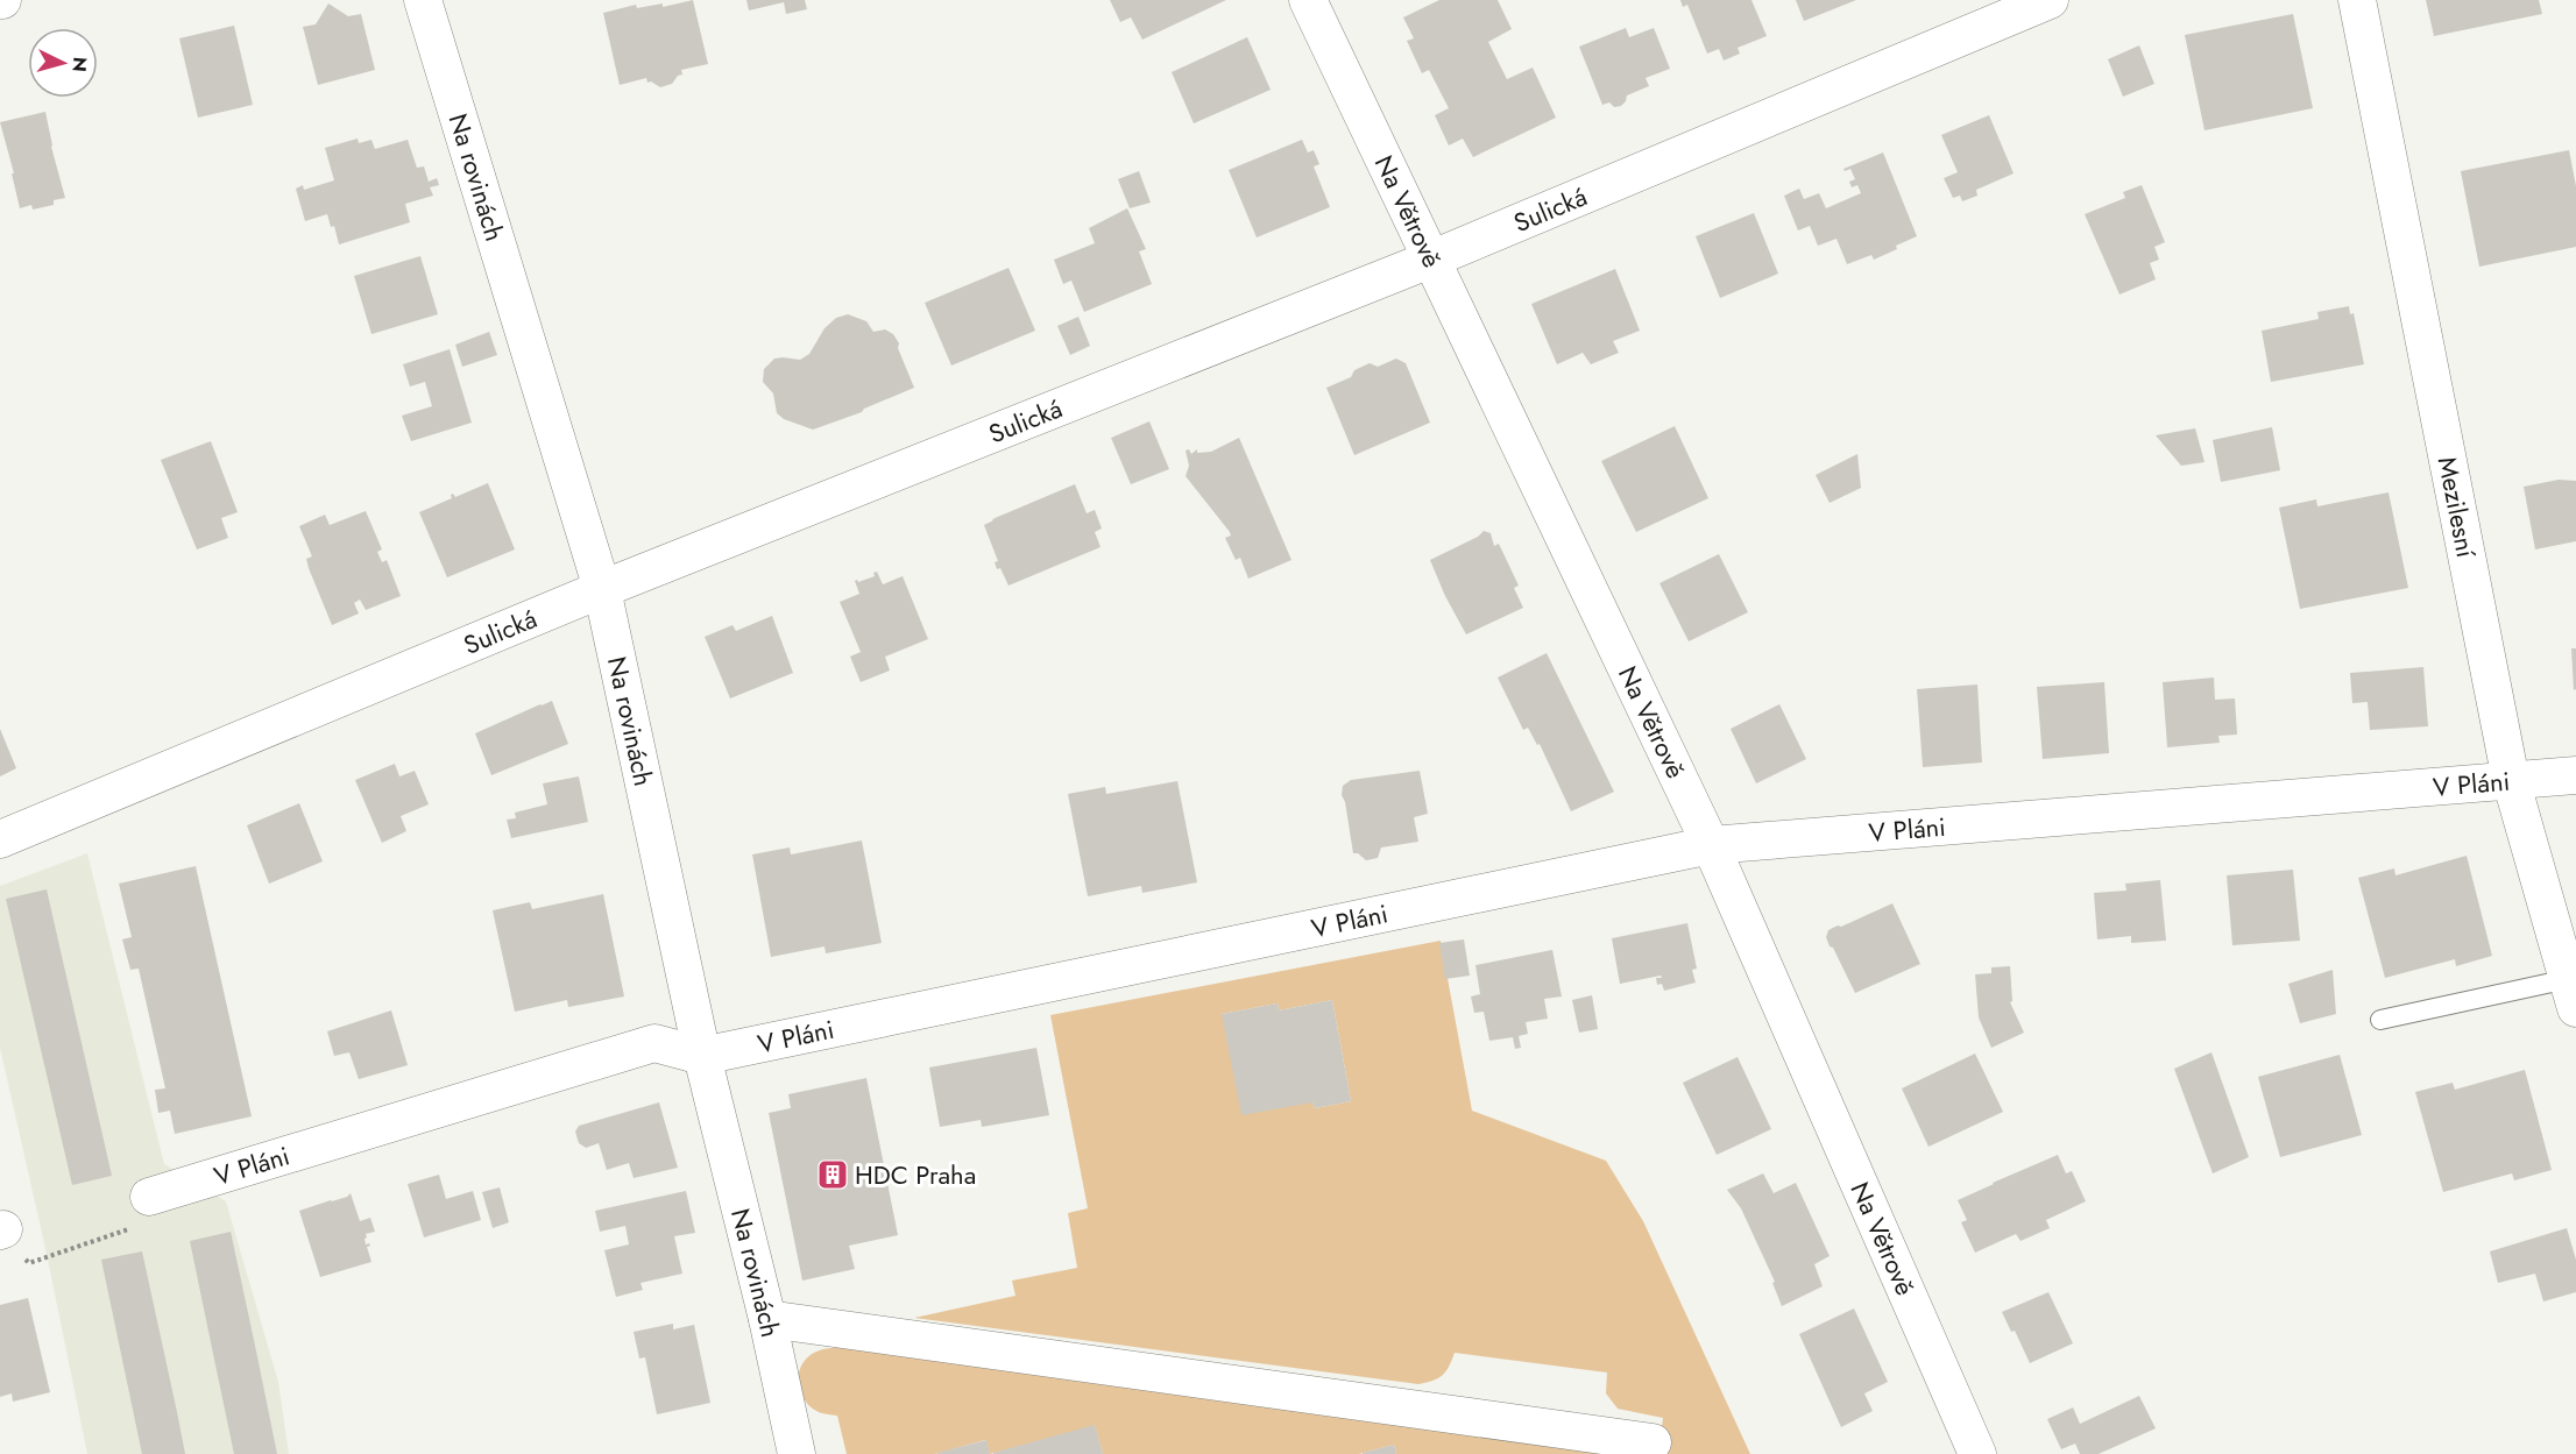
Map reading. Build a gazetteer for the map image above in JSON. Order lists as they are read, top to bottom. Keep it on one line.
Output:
{"streets":{"street":["Na rovinách","Sulická","Na Větrově","Mezilesní","V Pláni"]},"crossings":[["Na rovinách","Sulická"],["Na rovinách","V Pláni"],["Sulická","Na Větrově"],["Na Větrově","V Pláni"],["Mezilesní","V Pláni"]],"places":{"building":["HDC Praha"]},"north":"right"}
